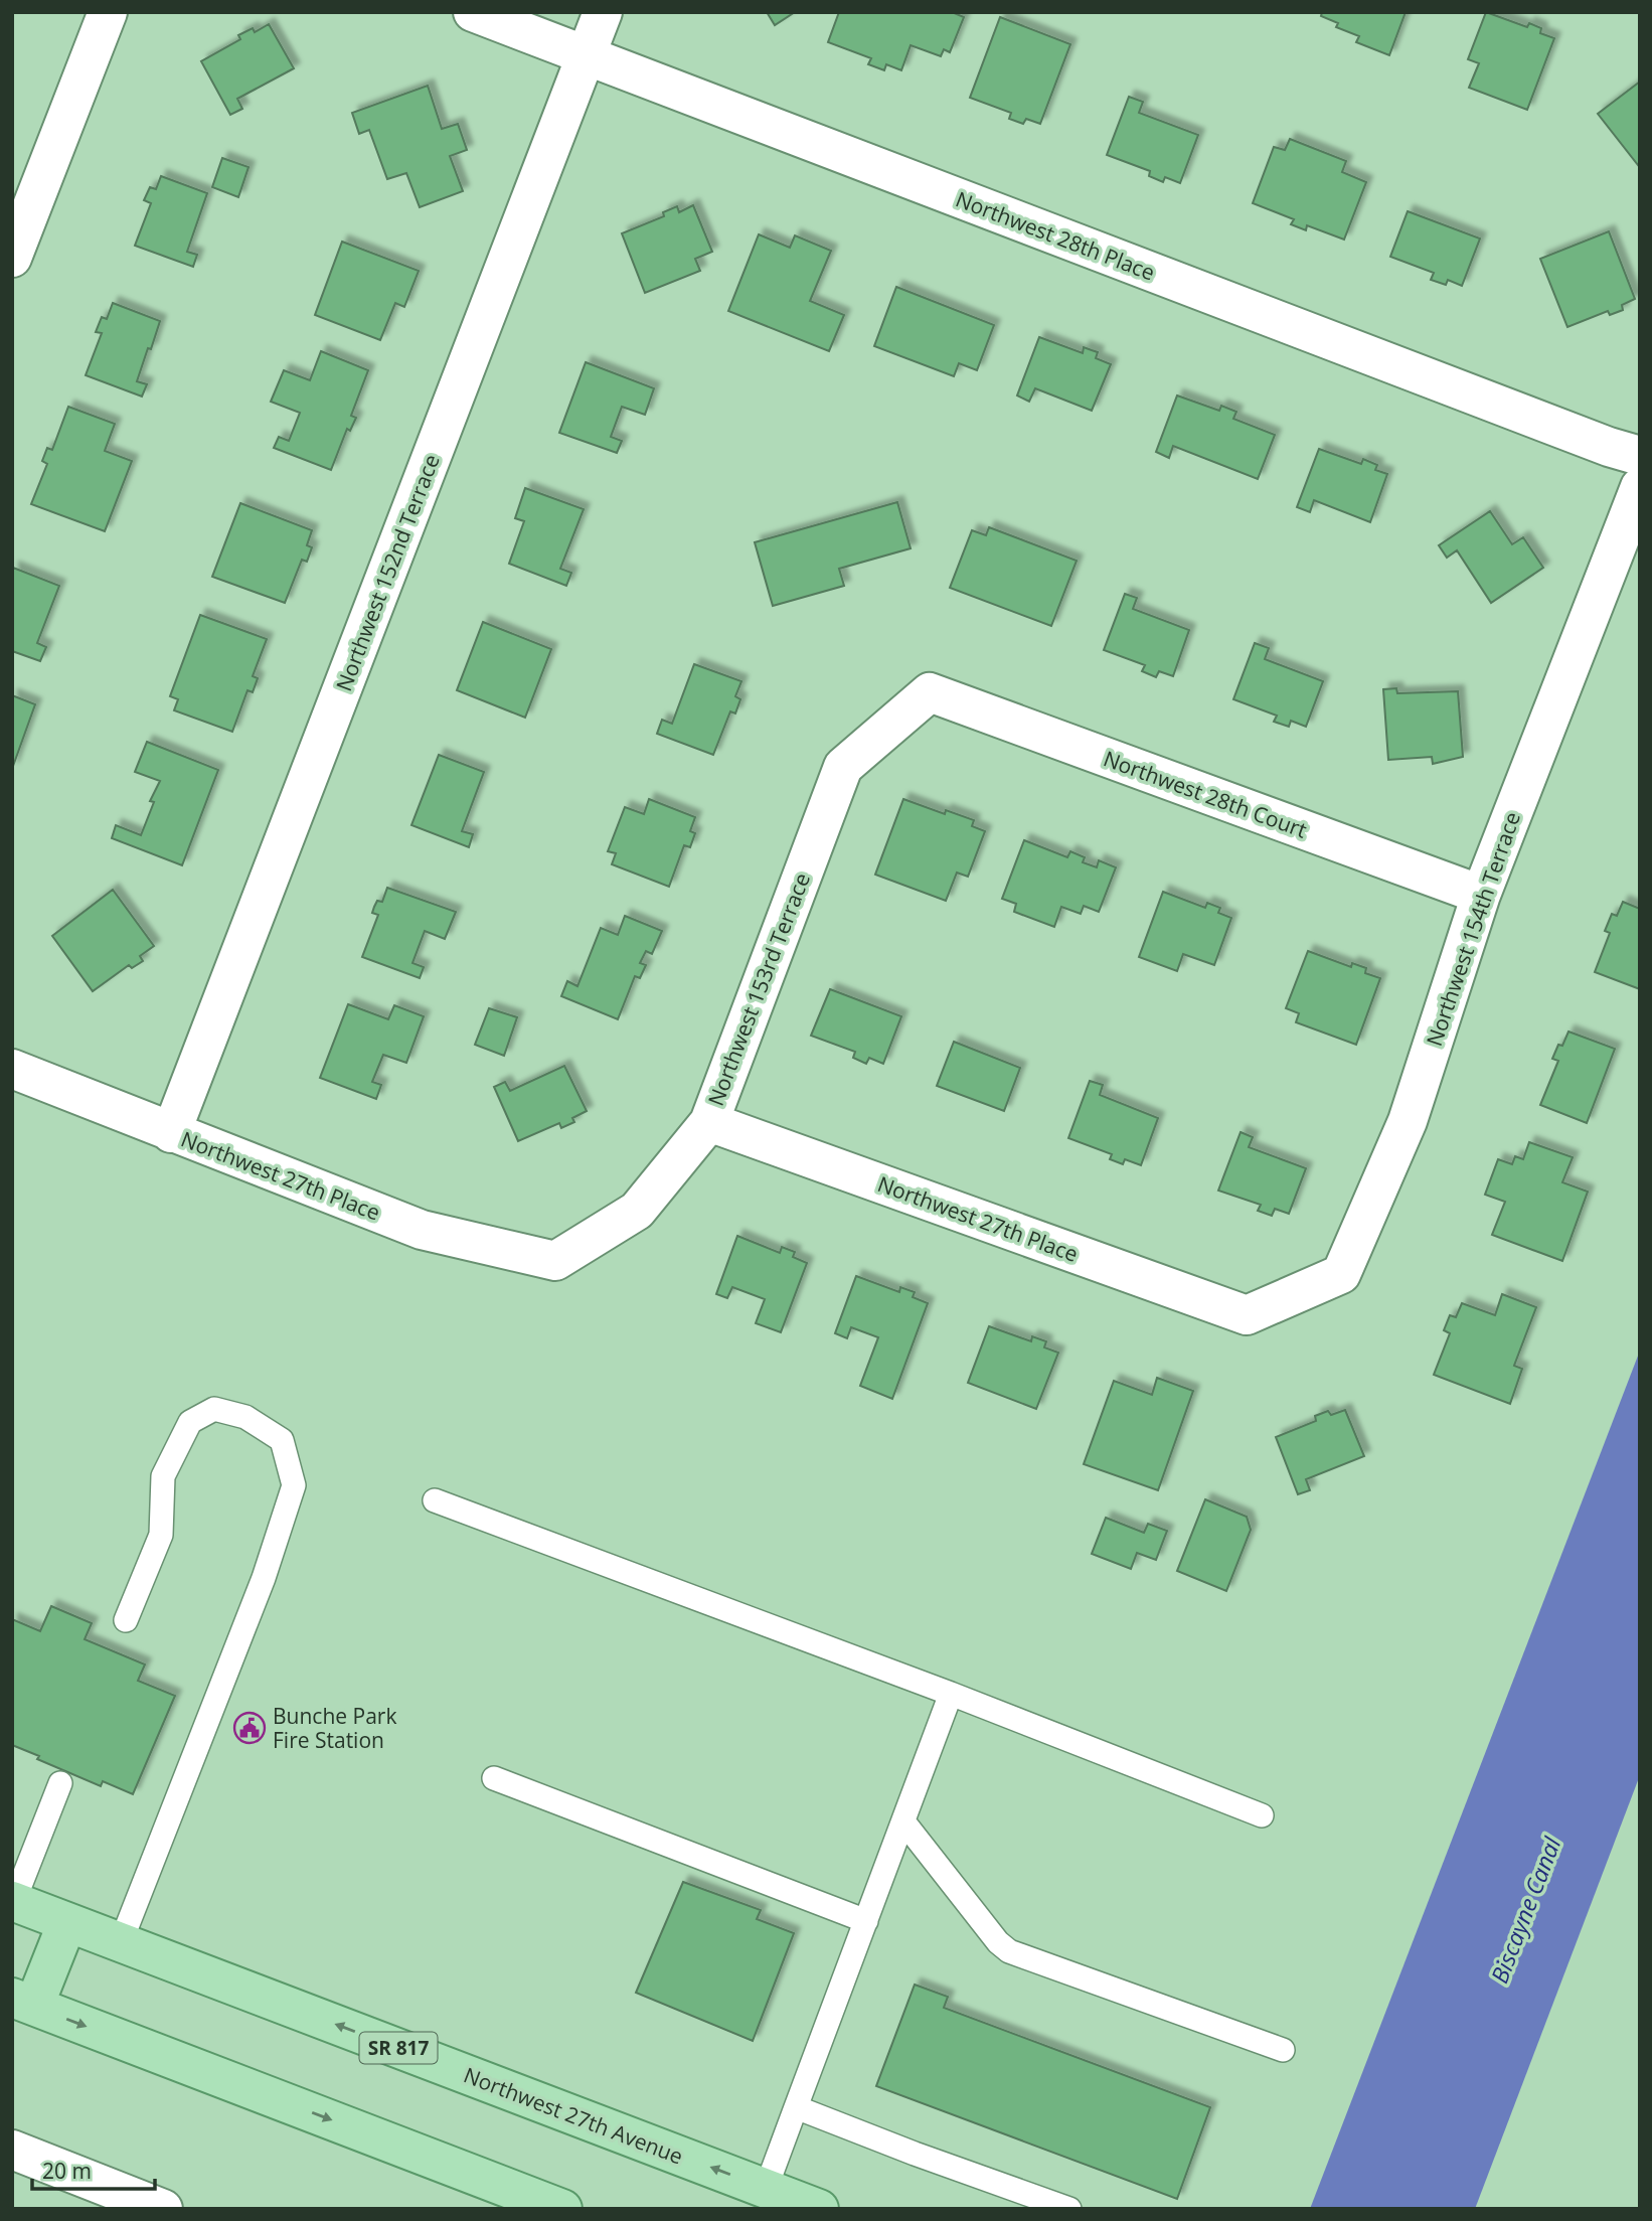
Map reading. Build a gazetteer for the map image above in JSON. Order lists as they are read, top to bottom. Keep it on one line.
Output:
{"streets":{"main road":["SR 817","Northwest 27th Avenue"],"street":["Northwest 28th Place","Northwest 152nd Terrace","Northwest 28th Court","Northwest 154th Terrace","Northwest 153rd Terrace","Northwest 27th Place"]},"crossings":[["Northwest 28th Place","Northwest 152nd Terrace"],["Northwest 152nd Terrace","Northwest 27th Place"],["Northwest 28th Court","Northwest 154th Terrace"],["Northwest 28th Court","Northwest 153rd Terrace"],["Northwest 154th Terrace","Northwest 27th Place"],["Northwest 153rd Terrace","Northwest 27th Place"]],"water":["Biscayne Canal"],"places":{"public building":["Bunche Park Fire Station"]},"scale_bar":"20 m"}
